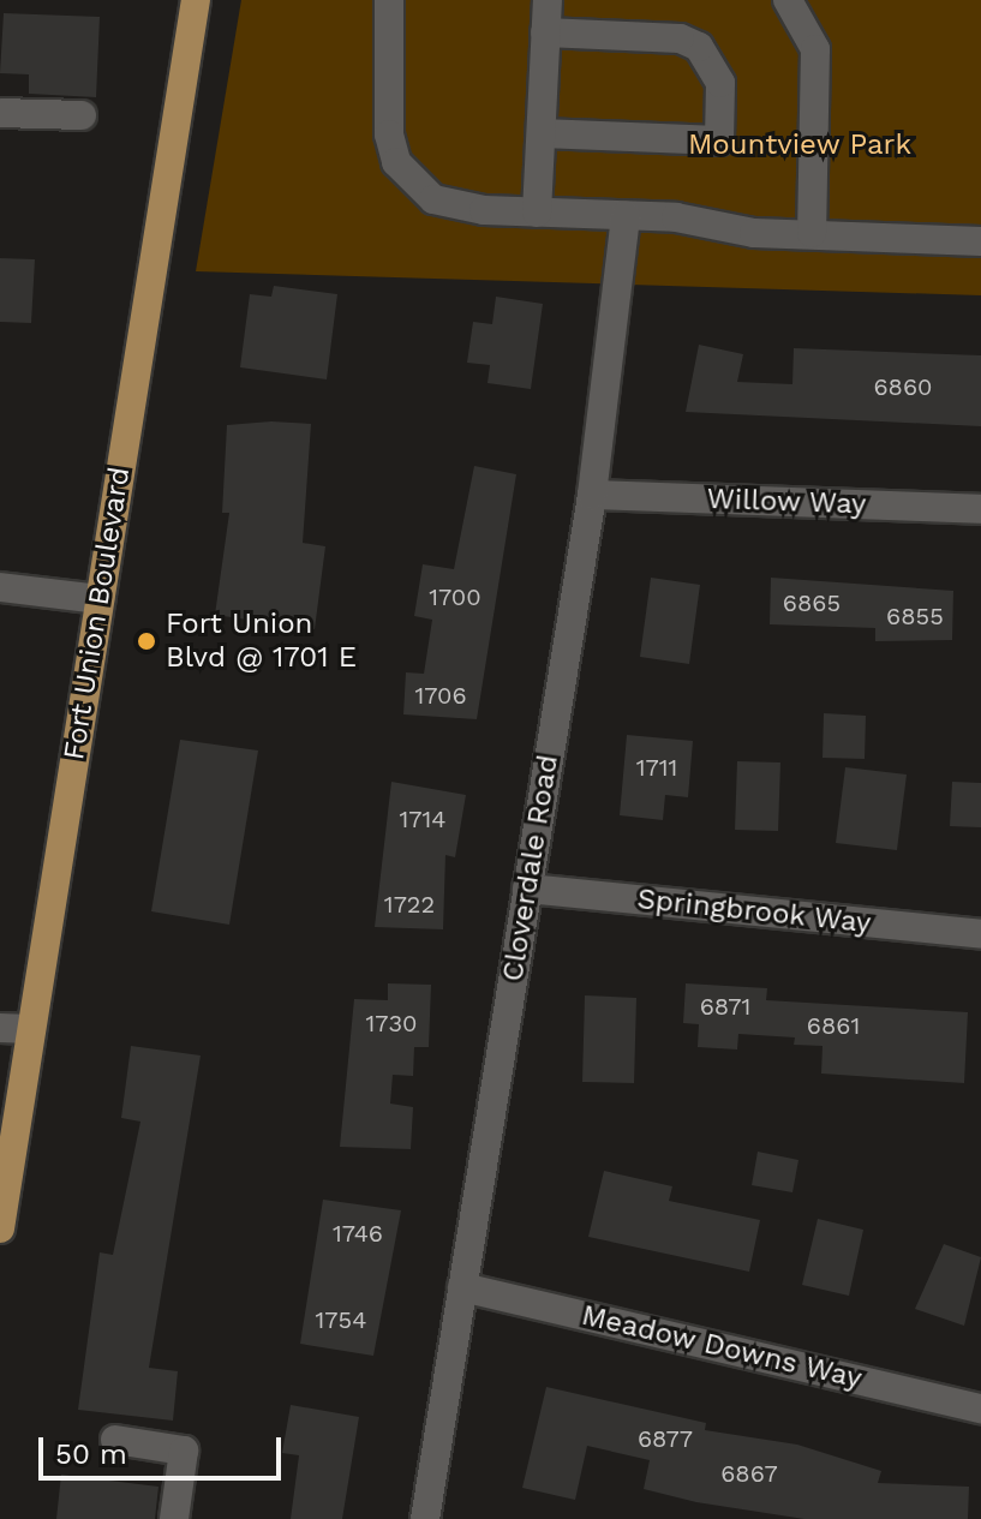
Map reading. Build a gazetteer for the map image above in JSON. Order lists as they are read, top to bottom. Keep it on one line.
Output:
{"streets":{"main road":["Fort Union Boulevard"],"street":["Willow Way","Cloverdale Road","Springbrook Way","Meadow Downs Way"]},"crossings":[["Willow Way","Cloverdale Road"],["Cloverdale Road","Springbrook Way"],["Cloverdale Road","Meadow Downs Way"]],"parks":["Mountview Park"],"places":["Fort Union Blvd @ 1701 E"],"house_numbers":["6860","1700","6865","6855","1706","1711","1714","1722","6871","1730","6861","1746","1754","6877","6867"],"scale_bar":"50 m"}
